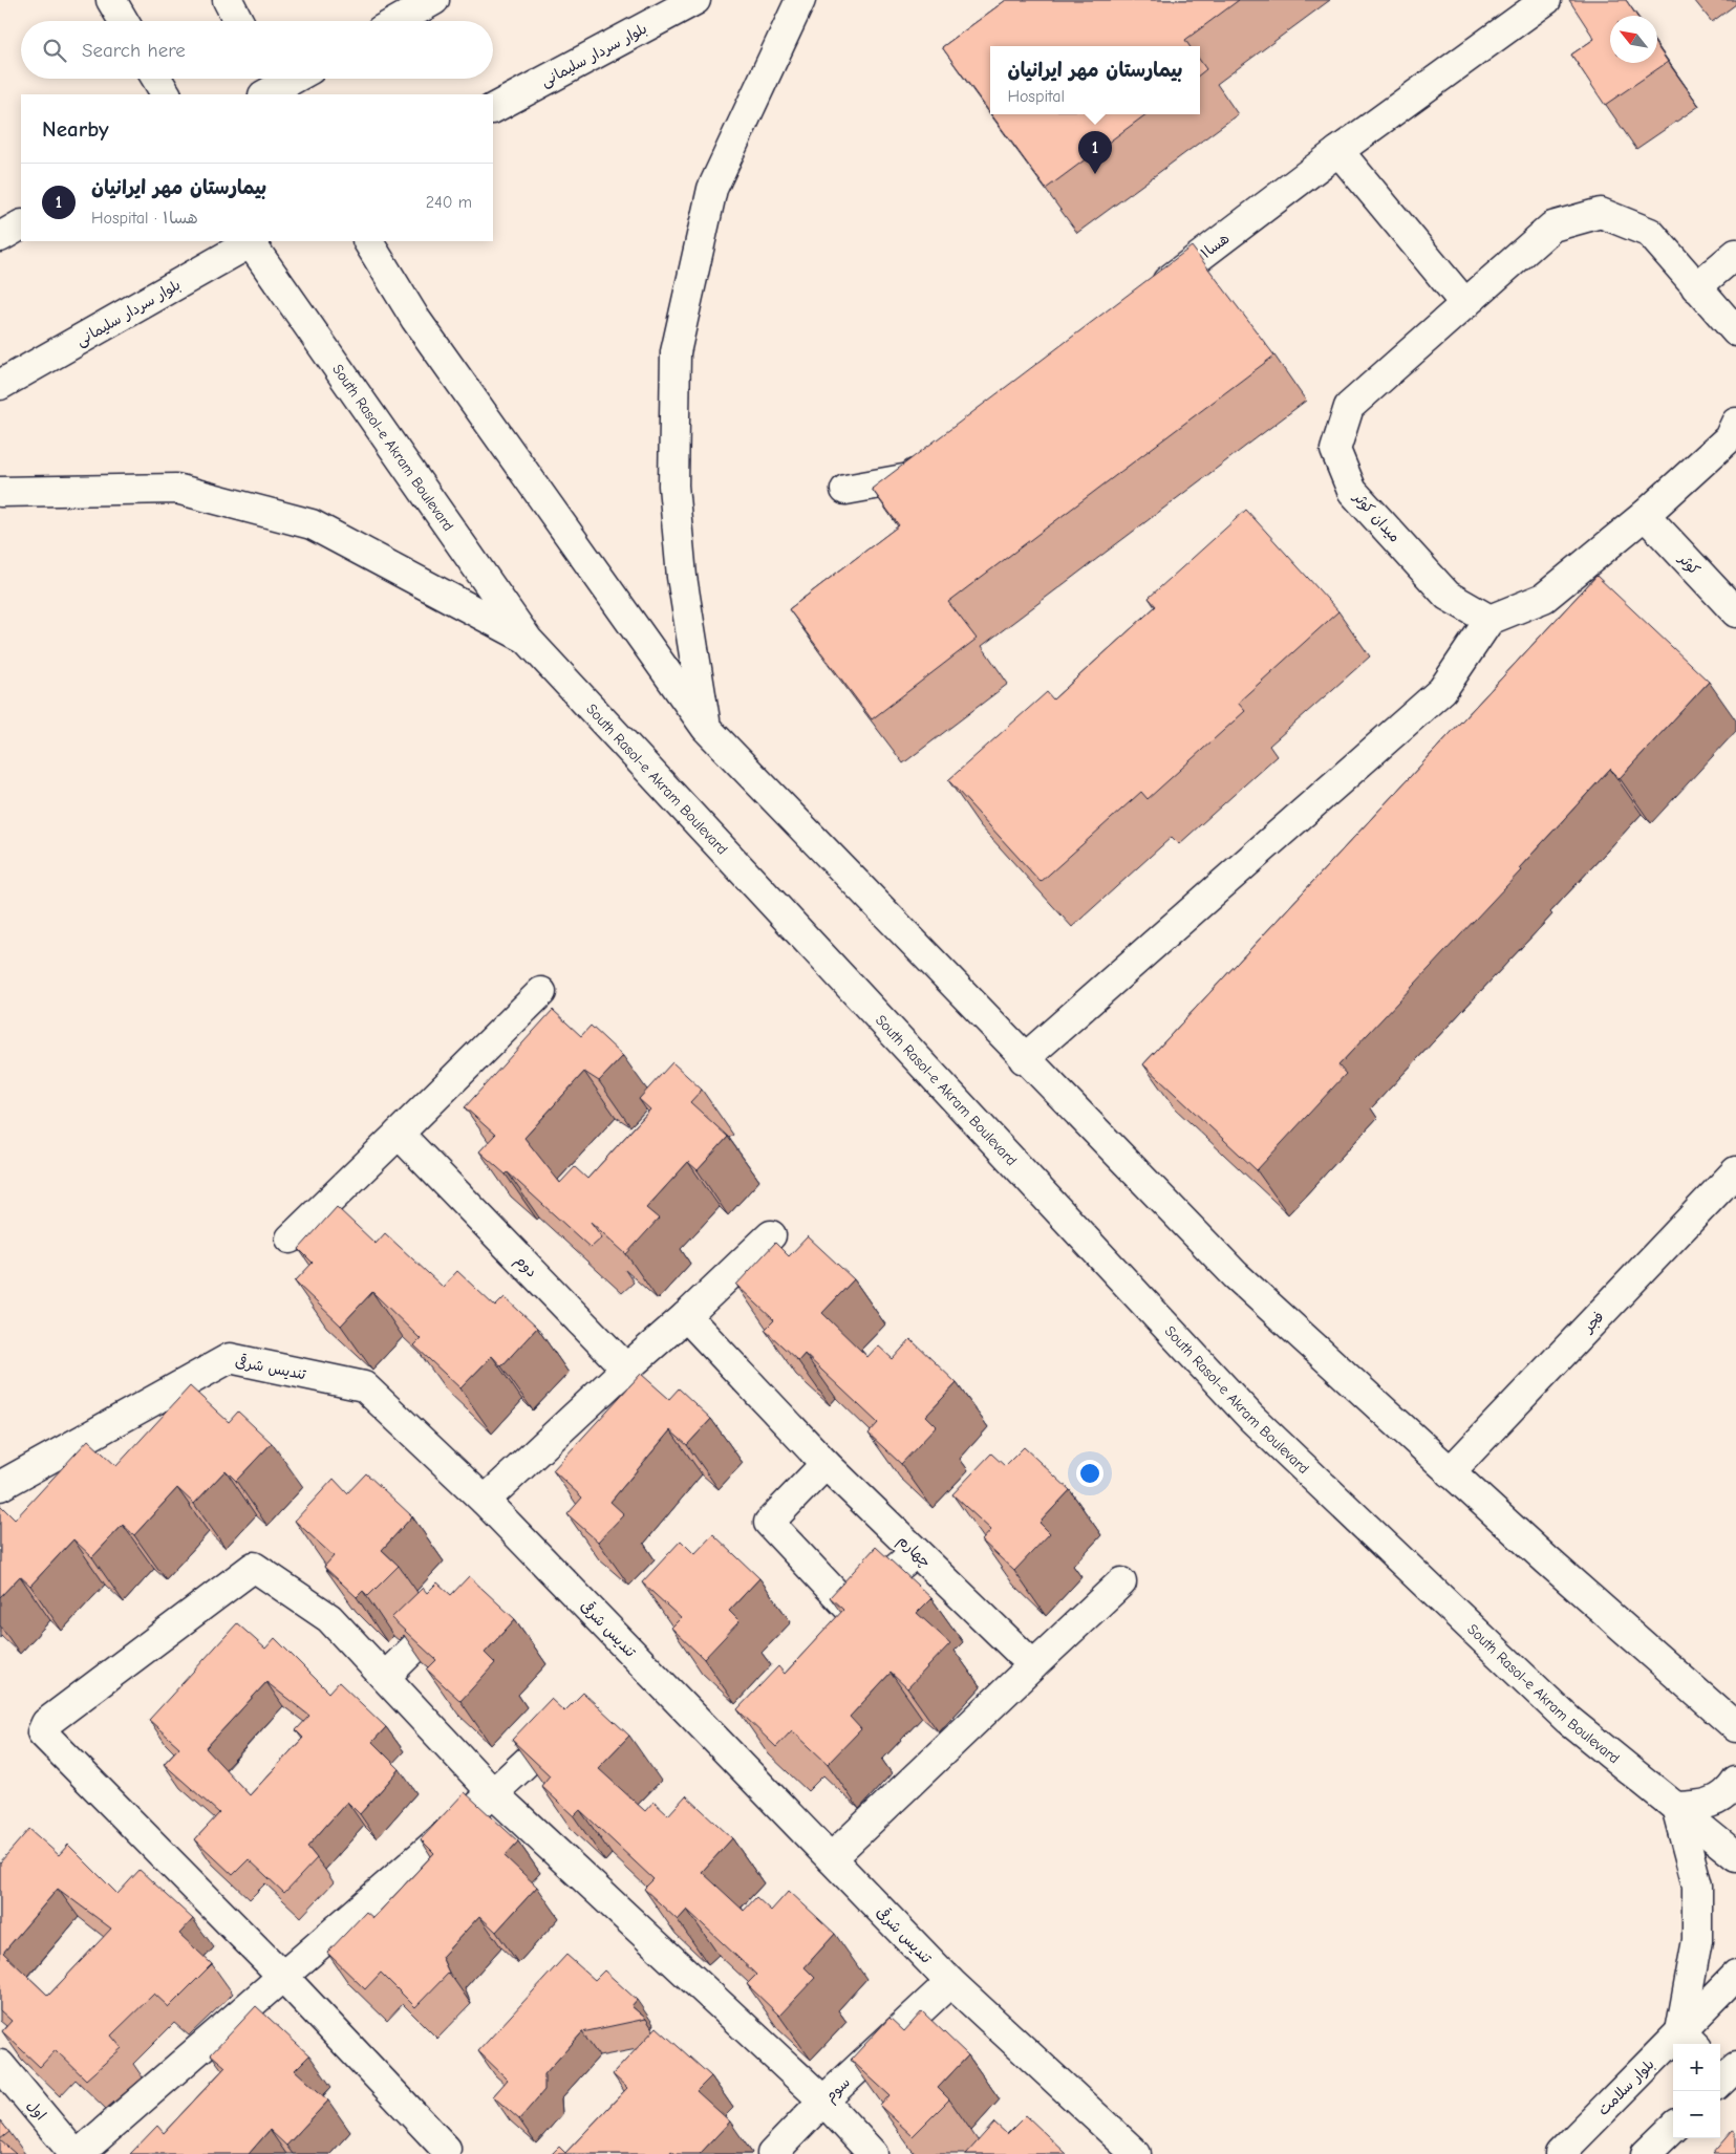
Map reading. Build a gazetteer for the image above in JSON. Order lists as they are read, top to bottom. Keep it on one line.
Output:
{"streets":{"street":["بلوار سردار سلیمانی","هسا۱","South Rasol-e Akram Boulevard","میدان کوثر","کوثر","دوم","فجر","تندیس شرقی","چهارم","بلوار سلامت","سوم","اول"]},"crossings":[["بلوار سردار سلیمانی","South Rasol-e Akram Boulevard"],["تندیس شرقی","سوم"]],"north":"top left","page":{"search":"Search here","popup":["بیمارستان مهر ایرانیان","Hospital"],"heading":"Nearby","pins":"1","list":[{"mark":"1","name":"بیمارستان مهر ایرانیان","note":"Hospital · هسا۱","value":"240 m"}],"map_buttons":["+","−"]}}
